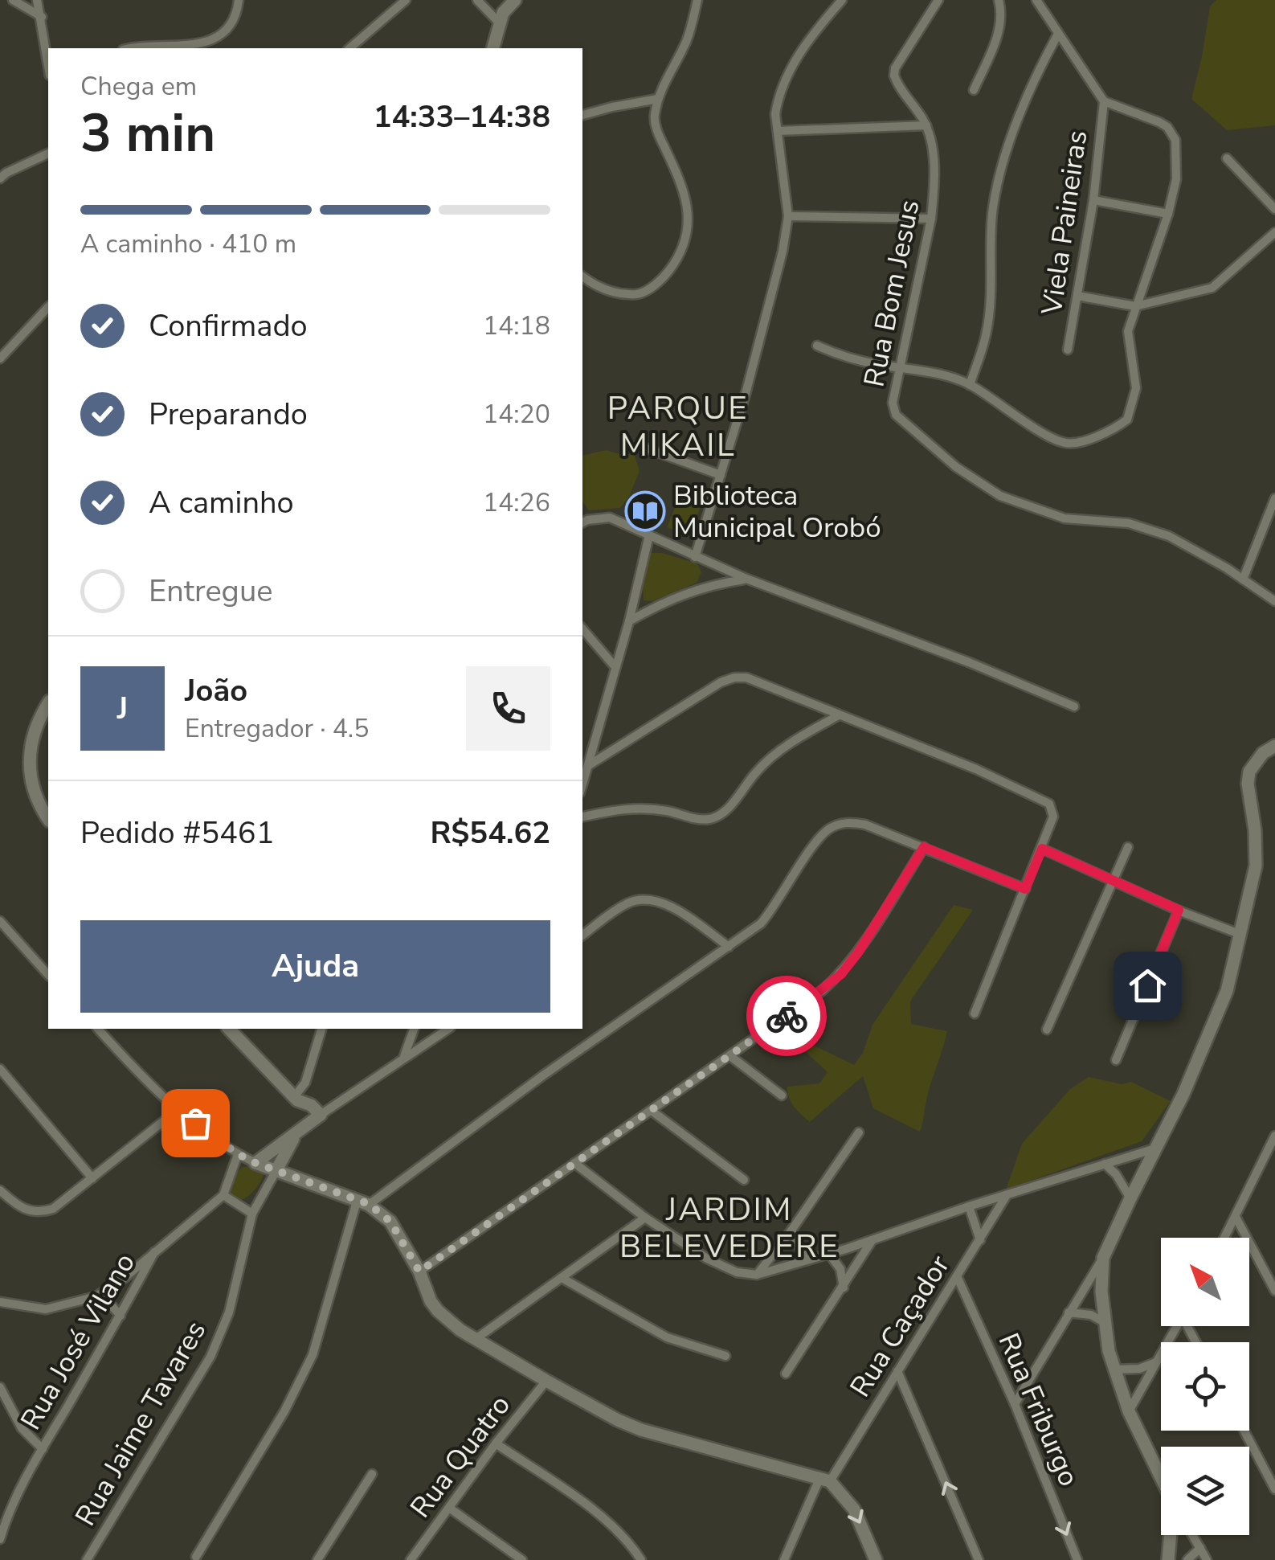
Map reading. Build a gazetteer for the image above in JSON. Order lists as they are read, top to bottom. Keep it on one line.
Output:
{"streets":{"street":["Viela Paineiras","Rua Bom Jesus","Rua Caçador","Rua José Vilano","Rua Friburgo","Rua Jaime Tavares","Rua Quatro"]},"crossings":[["Rua Caçador","Rua Friburgo"]],"one_way":["Rua Friburgo"],"districts":["PARQUE MIKAIL","JARDIM BELEVEDERE"],"places":{"library":["Biblioteca Municipal Orobó"]},"north":"top left","page":{"heading":["3 min","Chega em","14:33–14:38"],"panel":["João","Entregador · 4.5","Pedido #5461","R$54.62"],"bar":"A caminho · 410 m","list":[["Confirmado","14:18"],["Preparando","14:20"],["A caminho","14:26"],"Entregue"],"round":"J","buttons":"Ajuda"}}
